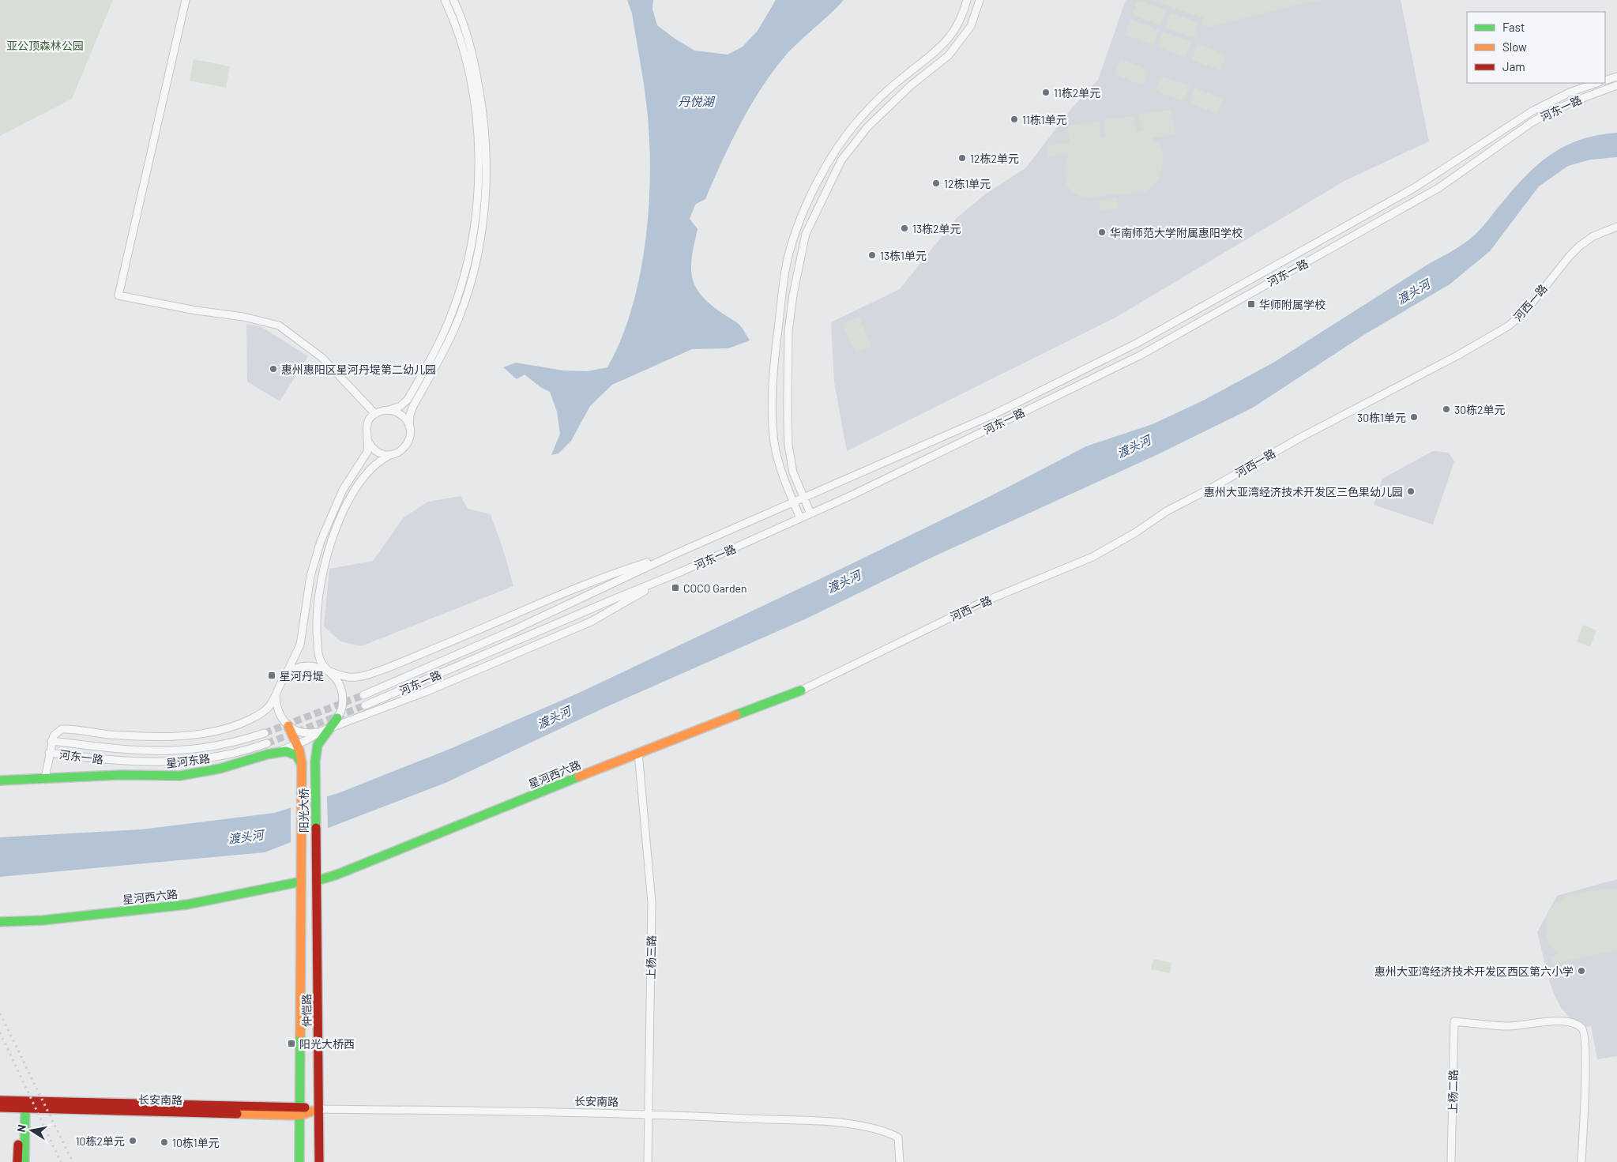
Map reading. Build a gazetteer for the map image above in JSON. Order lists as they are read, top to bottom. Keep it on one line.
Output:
{"streets":{"street":["河东一路","河西一路","星河东路","星河西六路","阳光大桥","上杨三路","仲恺路","上杨二路","长安南路"]},"crossings":[["河西一路","星河西六路"],["星河东路","阳光大桥"],["星河西六路","上杨三路"],["星河西六路","仲恺路"],["阳光大桥","仲恺路"],["上杨三路","长安南路"],["仲恺路","长安南路"]],"water":["丹悦湖","渡头河"],"parks":["亚公顶森林公园"],"places":{"other":["11栋2单元","11栋1单元","12栋2单元","12栋1单元","13栋2单元","华南师范大学附属惠阳学校","13栋1单元","惠州惠阳区星河丹堤第二幼儿园","30栋2单元","30栋1单元","惠州大亚湾经济技术开发区三色果幼儿园","惠州大亚湾经济技术开发区西区第六小学","10栋2单元","10栋1单元"],"transit":["华师附属学校","COCO Garden","星河丹堤","阳光大桥西"]},"legend":["Fast","Slow","Jam"],"north":"left"}
